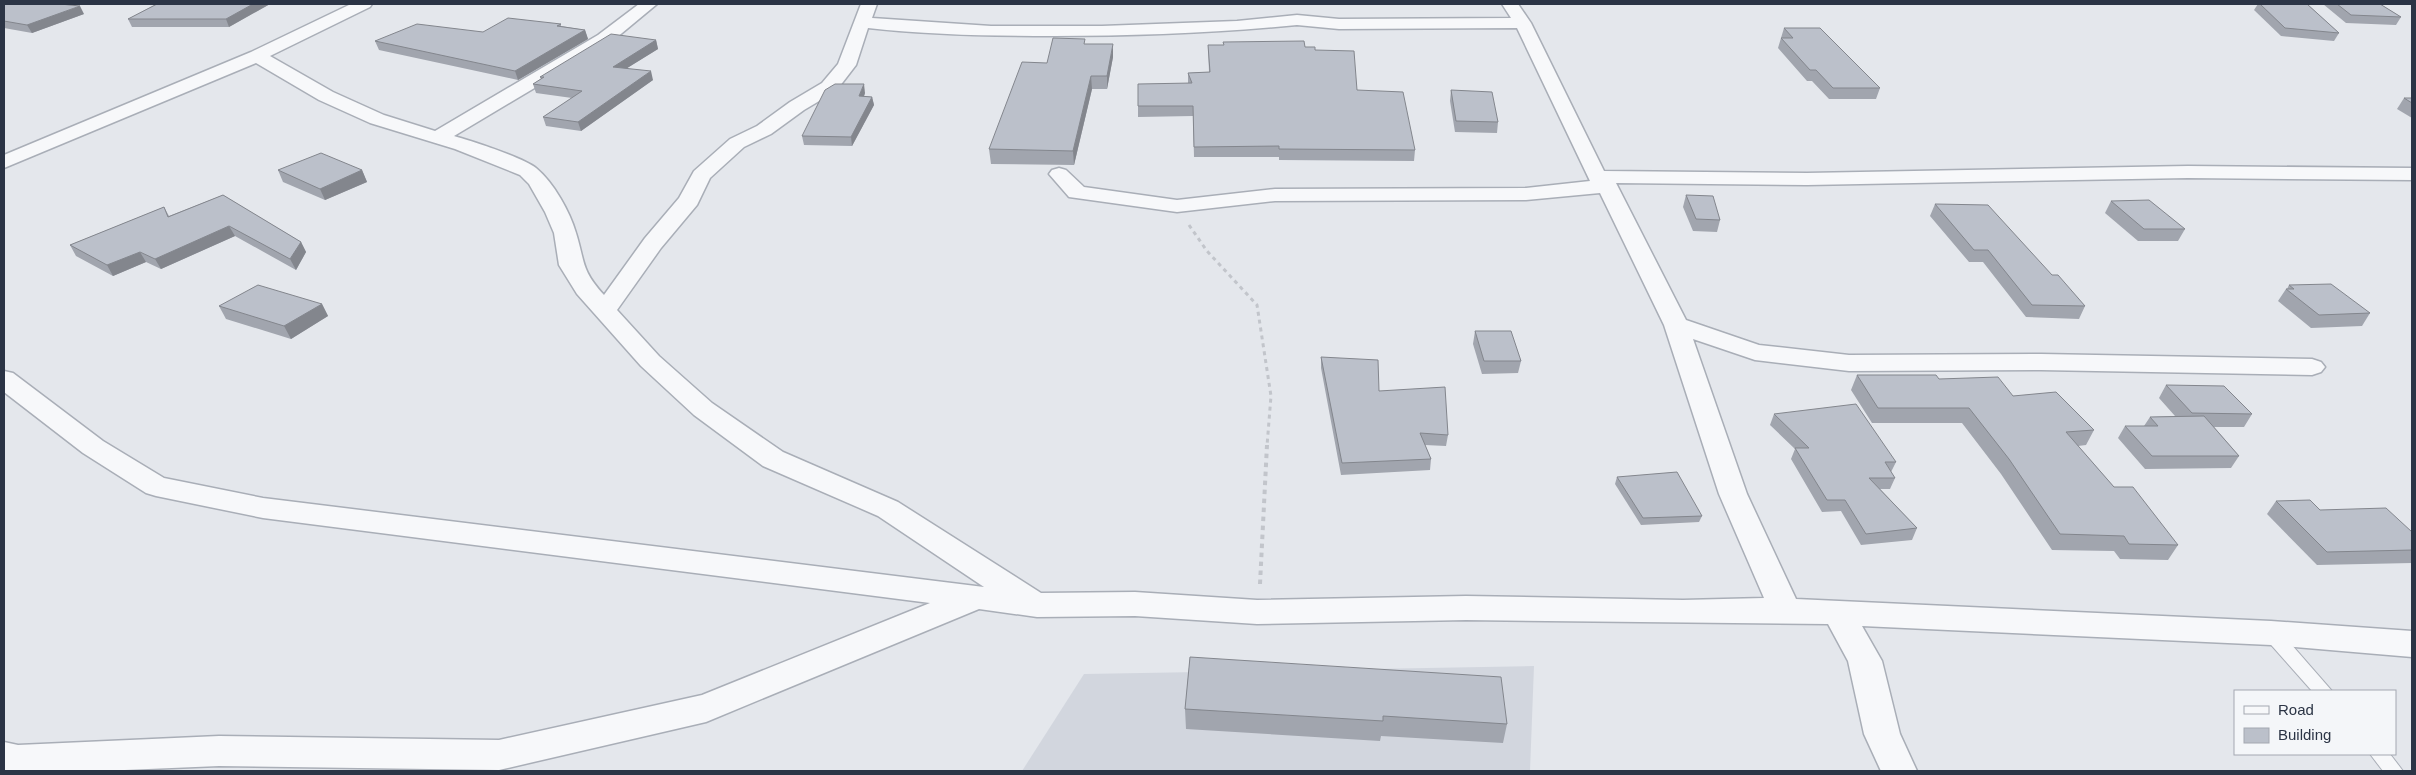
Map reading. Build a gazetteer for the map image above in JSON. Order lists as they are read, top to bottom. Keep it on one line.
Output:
{"legend":["Road","Building"]}
